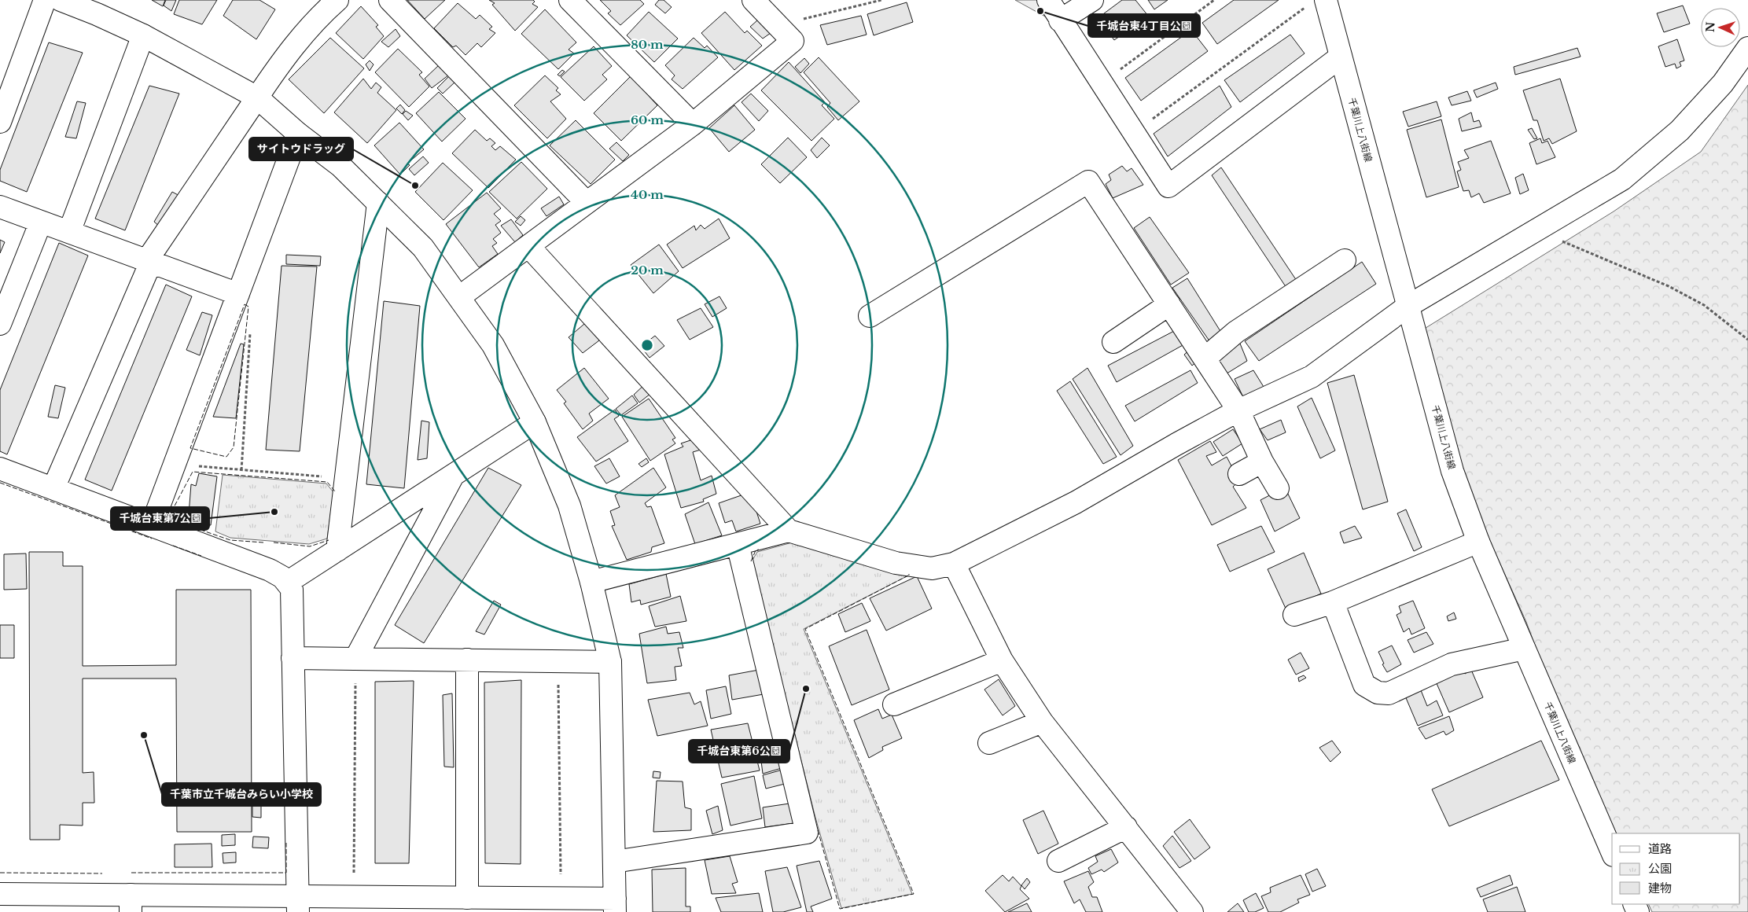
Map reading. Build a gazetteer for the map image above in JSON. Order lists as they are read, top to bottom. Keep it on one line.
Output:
{"streets":{"street":["千葉川上八街線"]},"places":["千城台東4丁目公園","サイトウドラッグ","千城台東第7公園","千城台東第6公園","千葉市立千城台みらい小学校"],"legend":["道路","公園","建物"],"north":"left","rings":["80 m","60 m","40 m","20 m"]}
